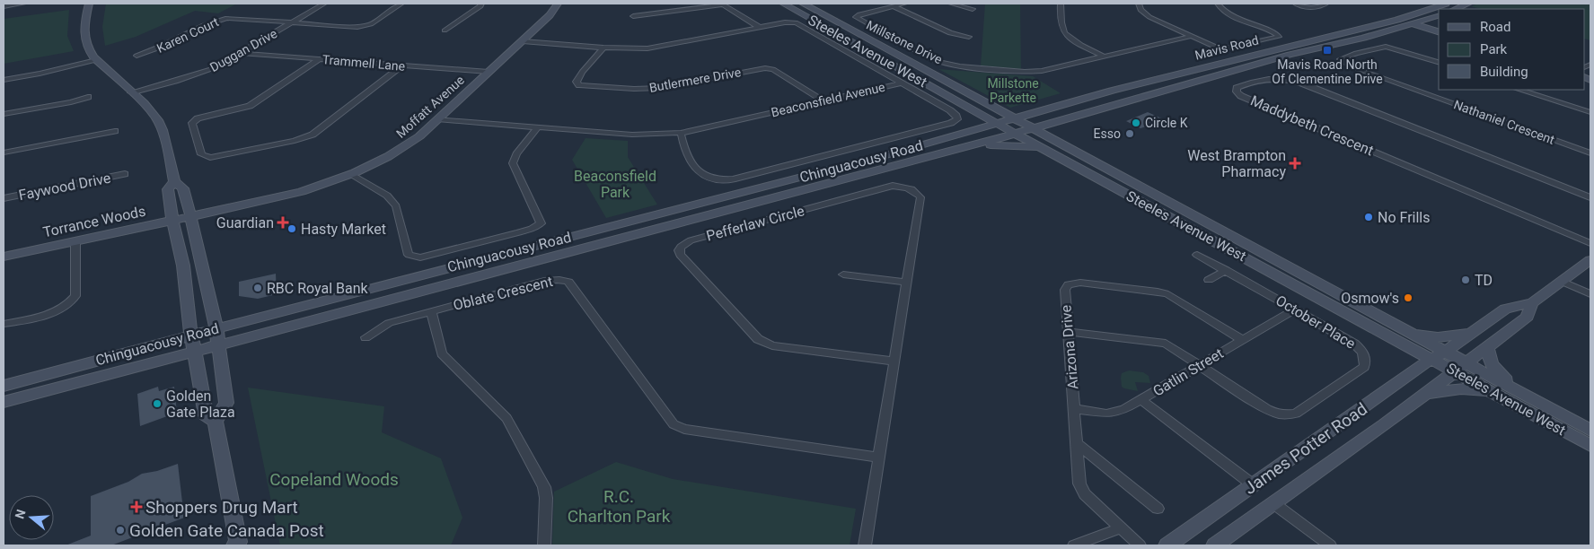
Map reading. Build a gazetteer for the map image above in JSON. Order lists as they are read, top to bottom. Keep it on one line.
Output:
{"streets":{"main road":["Mavis Road","Steeles Avenue West","Moffatt Avenue","Chinguacousy Road","Torrance Woods","James Potter Road"],"street":["Karen Court","Millstone Drive","Duggan Drive","Trammell Lane","Butlermere Drive","Beaconsfield Avenue","Nathaniel Crescent","Maddybeth Crescent","Faywood Drive","Pefferlaw Circle","Oblate Crescent","October Place","Arizona Drive","Gatlin Street"]},"crossings":[["Karen Court","Duggan Drive"],["Mavis Road","Steeles Avenue West"],["Mavis Road","Chinguacousy Road"],["Duggan Drive","Trammell Lane"],["Steeles Avenue West","Chinguacousy Road"],["Steeles Avenue West","James Potter Road"],["Trammell Lane","Moffatt Avenue"],["Butlermere Drive","Beaconsfield Avenue"],["Beaconsfield Avenue","Moffatt Avenue"],["Moffatt Avenue","Torrance Woods"],["Pefferlaw Circle","Oblate Crescent"],["October Place","Gatlin Street"],["Arizona Drive","Gatlin Street"]],"parks":["Millstone Parkette","Beaconsfield Park","Copeland Woods","R.C. Charlton Park"],"places":{"transit":["Mavis Road North Of Clementine Drive"],"other":["Circle K","Esso","No Frills","Hasty Market","TD","RBC Royal Bank","Osmow's","Golden Gate Plaza","Golden Gate Canada Post"],"health":["West Brampton Pharmacy","Guardian","Shoppers Drug Mart"]},"legend":["Road","Park","Building"],"north":"left"}
